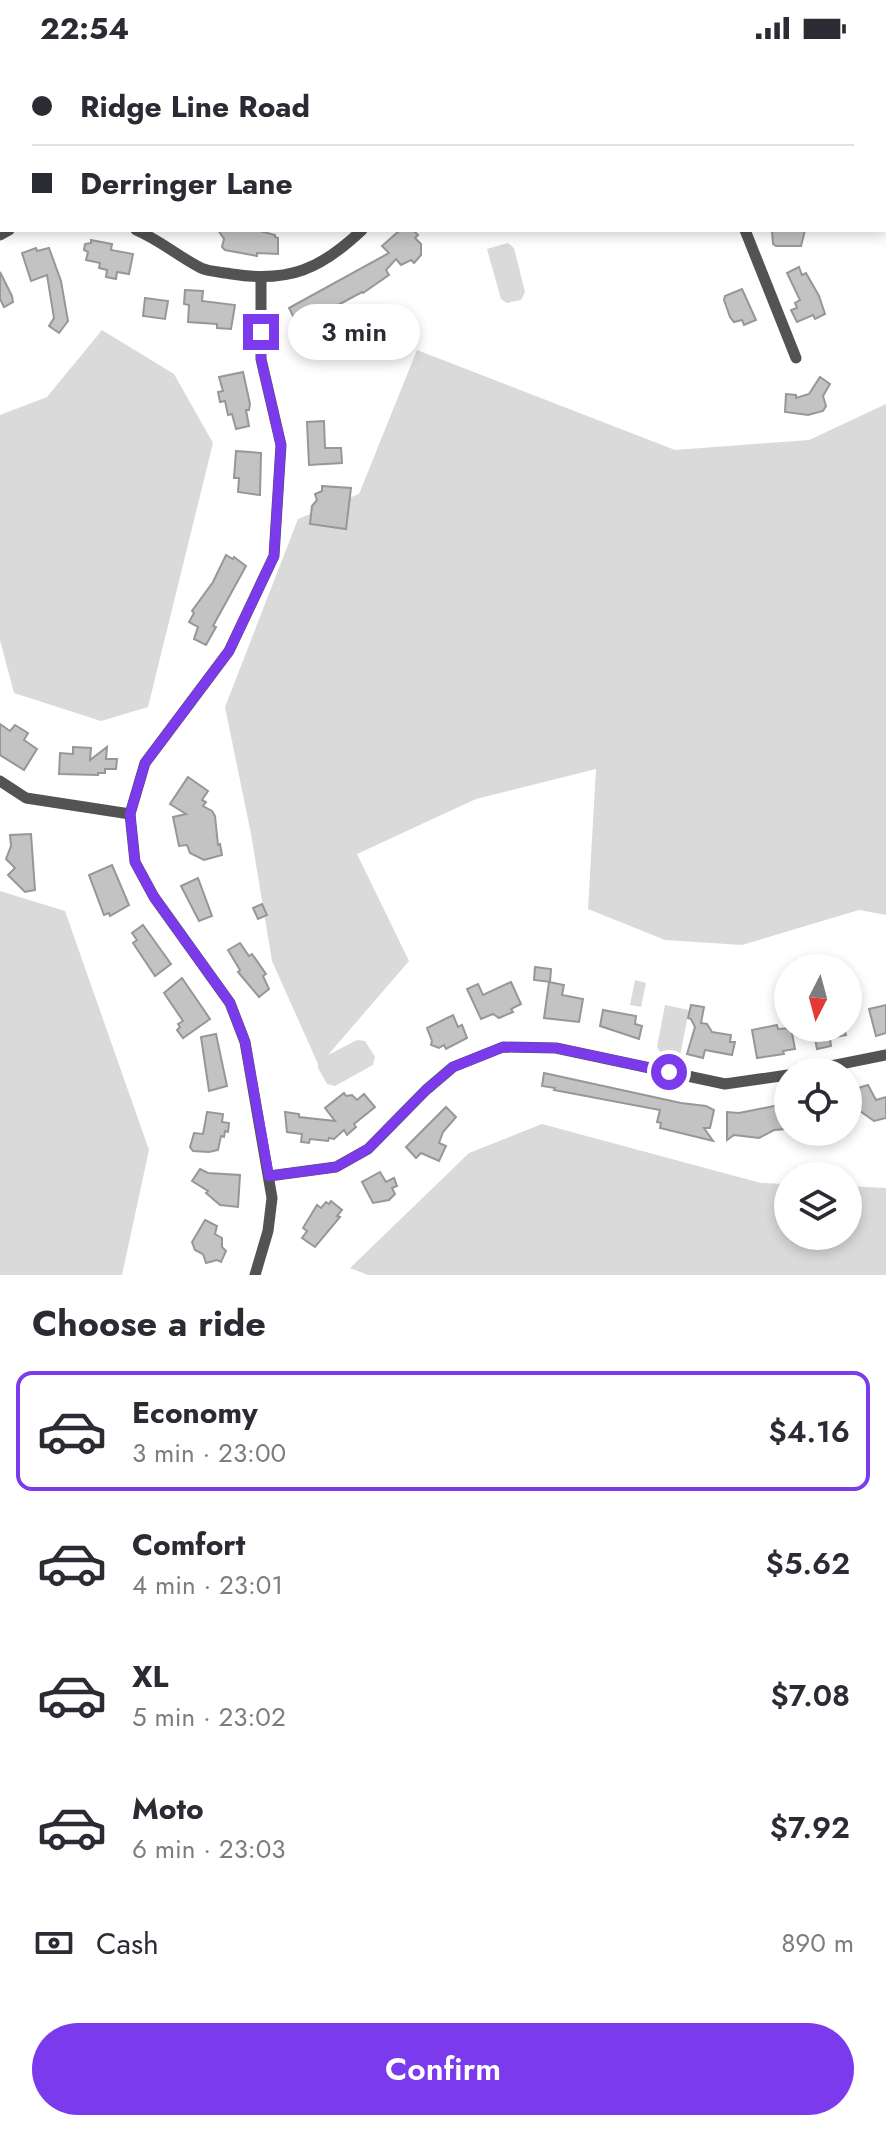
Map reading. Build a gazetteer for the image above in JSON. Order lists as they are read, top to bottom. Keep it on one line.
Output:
{"north":"bottom","page":{"status":"22:54","banner":["Ridge Line Road","Derringer Lane"],"bubble":"3 min","heading":"Choose a ride","list":[{"name":"Economy","note":"3 min · 23:00","value":"$4.16"},{"name":"Comfort","note":"4 min · 23:01","value":"$5.62"},{"name":"XL","note":"5 min · 23:02","value":"$7.08"},{"name":"Moto","note":"6 min · 23:03","value":"$7.92"}],"pay":["Cash","890 m"],"buttons":"Confirm"}}
